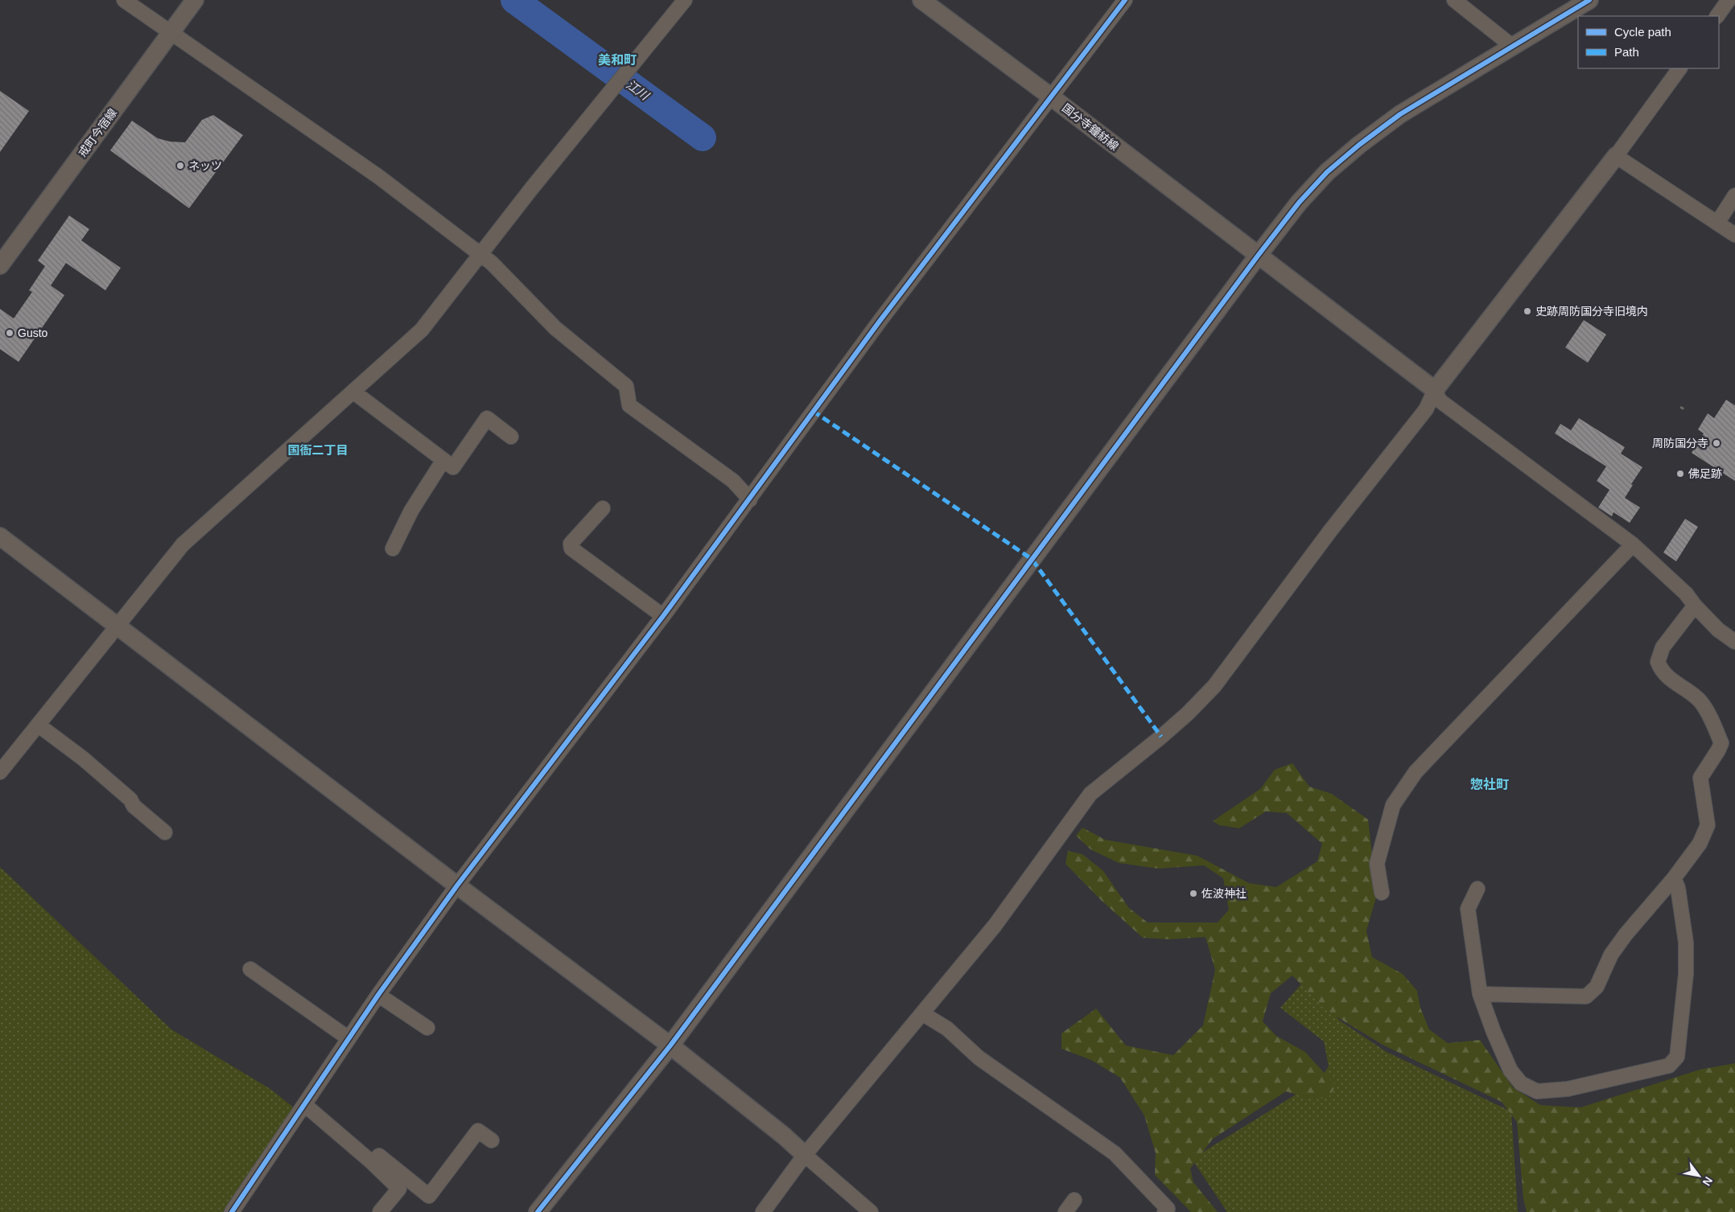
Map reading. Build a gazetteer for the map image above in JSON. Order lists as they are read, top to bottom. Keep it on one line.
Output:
{"streets":{"street":["国分寺鐘紡線","戒町今宿線"]},"districts":["美和町","国衙二丁目","惣社町"],"water":["江川"],"places":["ネッツ","史跡周防国分寺旧境内","Gusto","周防国分寺","佛足跡","佐波神社"],"legend":["Cycle path","Path"],"north":"bottom right"}
